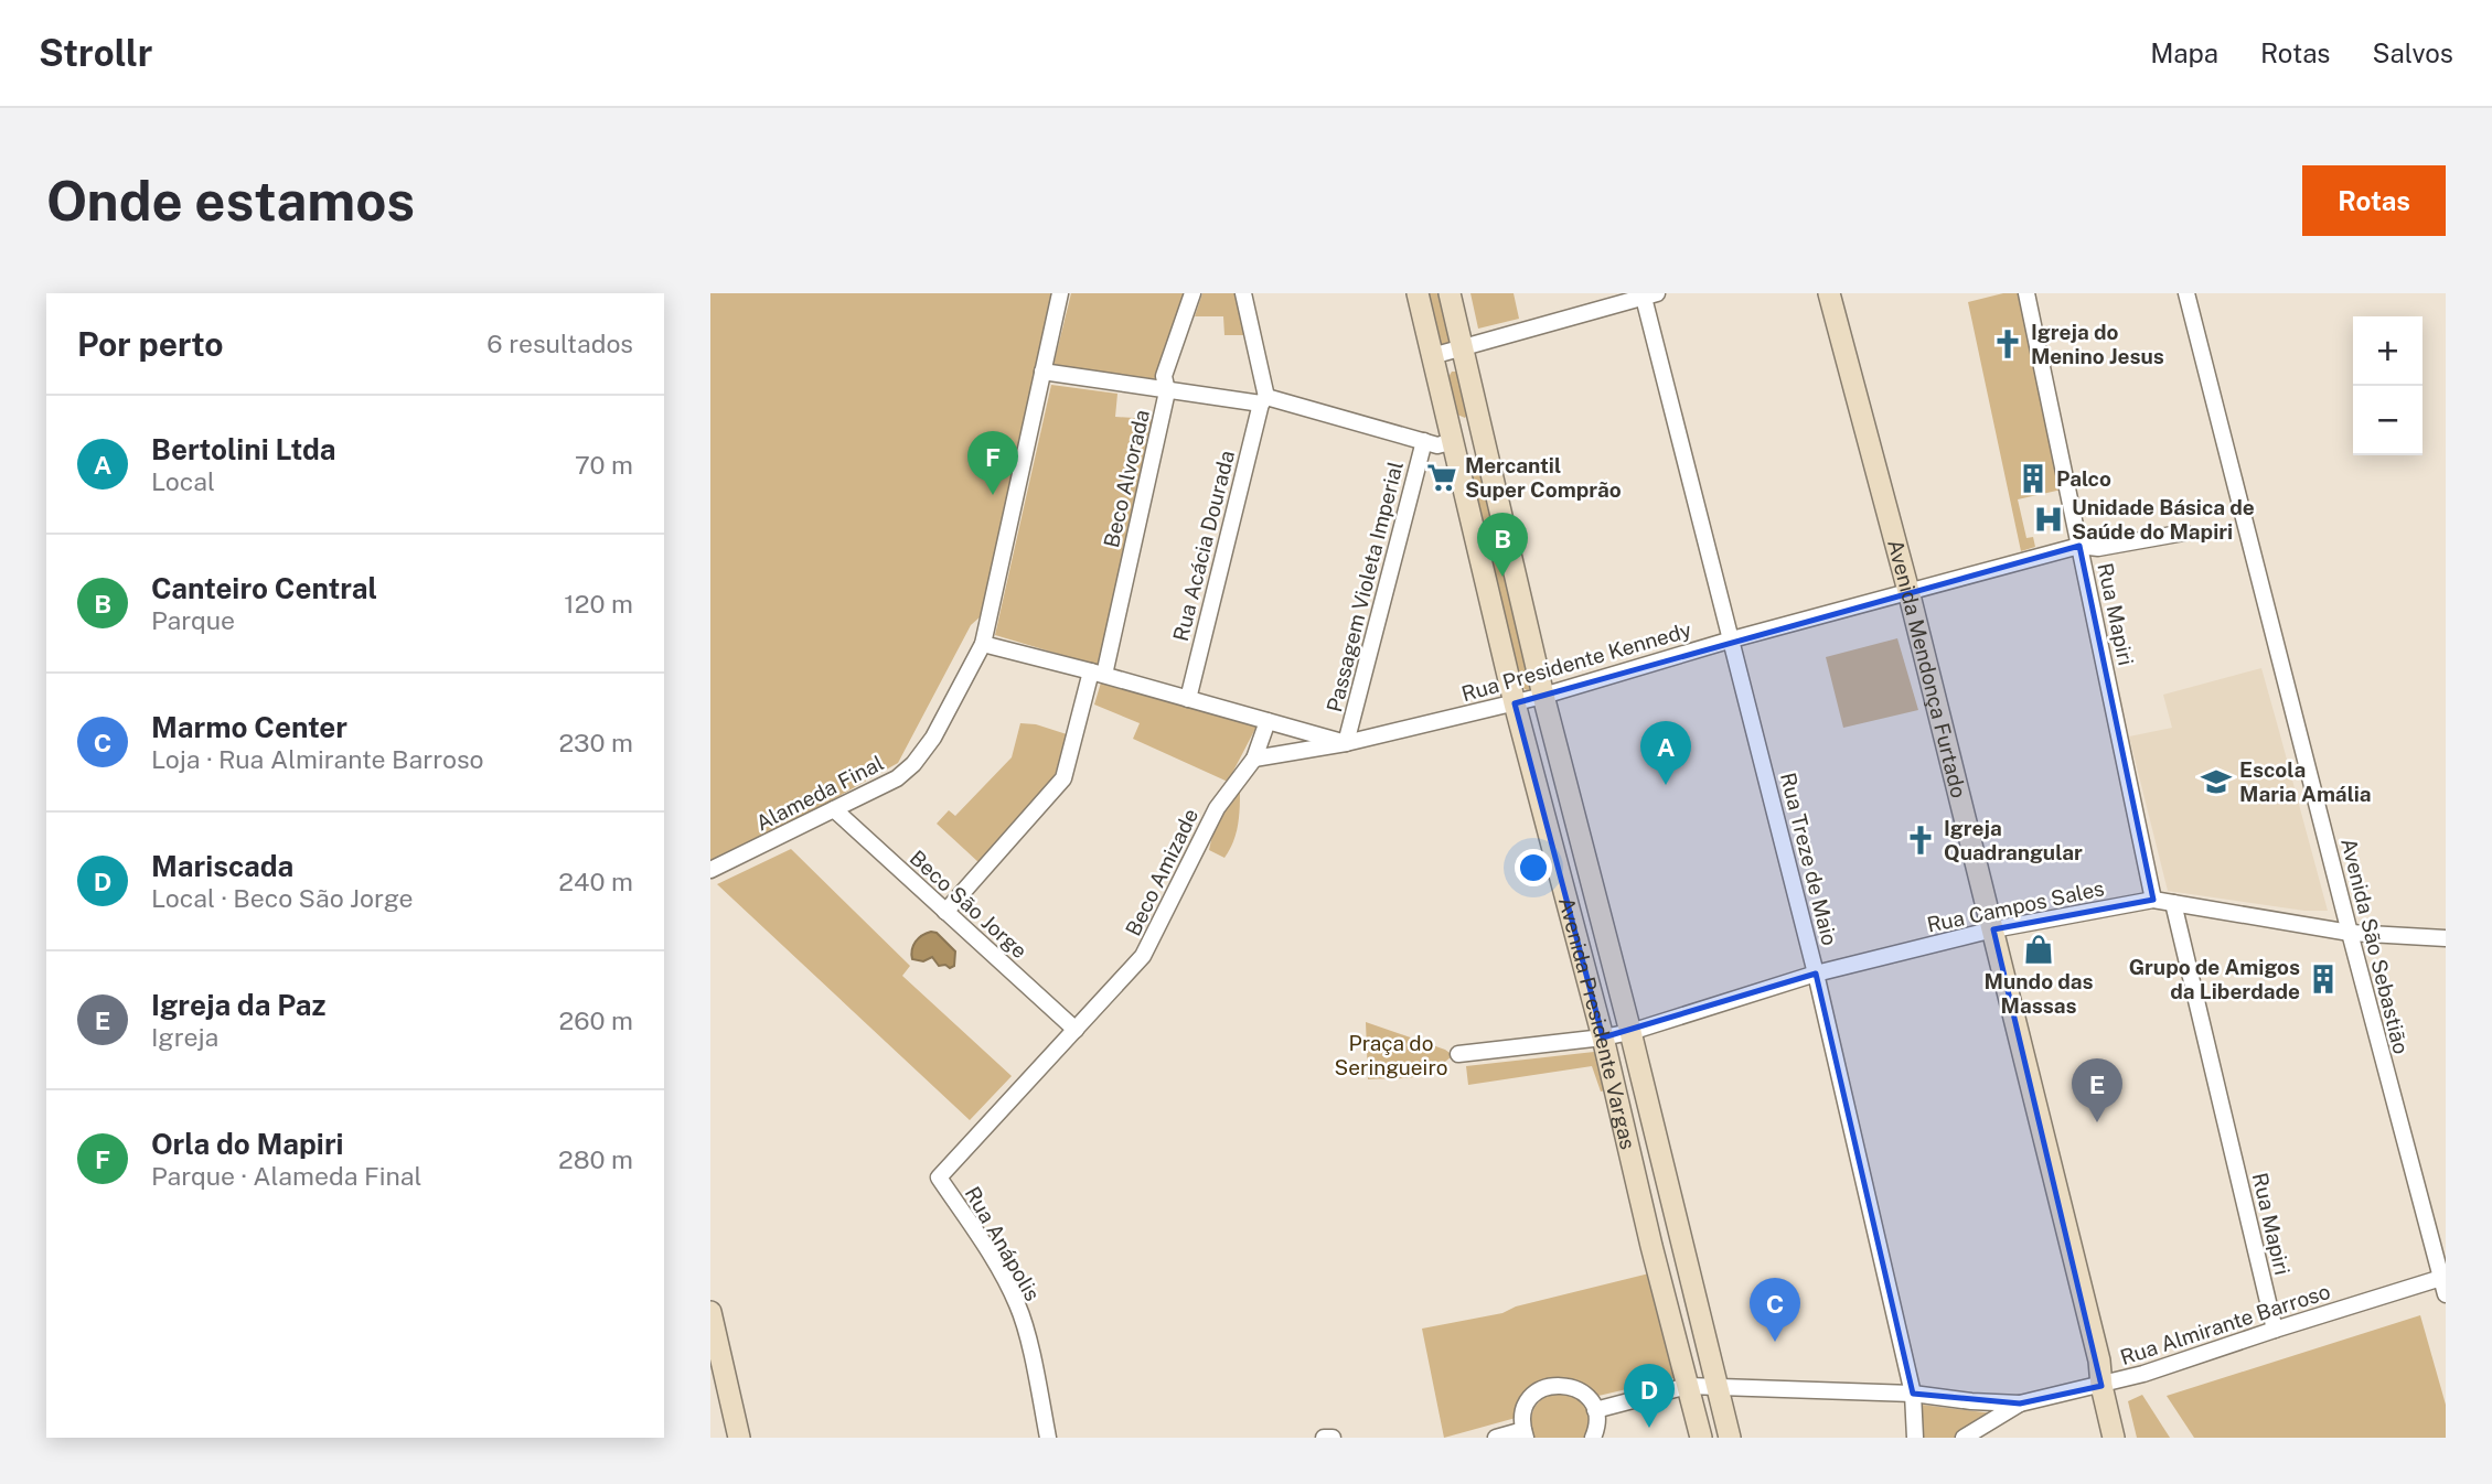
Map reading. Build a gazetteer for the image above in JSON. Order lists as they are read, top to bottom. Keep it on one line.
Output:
{"streets":{"street":["Beco Alvorada","Rua Acácia Dourada","Passagem Violeta Imperial","Rua Mapiri","Rua Presidente Kennedy","Avenida Mendonça Furtado","Alameda Final","Rua Treze de Maio","Beco Amizade","Beco São Jorge","Rua Campos Sales","Avenida São Sebastião","Avenida Presidente Vargas","Rua Anápolis","Rua Almirante Barroso"]},"crossings":[["Beco Alvorada","Rua Presidente Kennedy"],["Beco Alvorada","Beco São Jorge"],["Rua Acácia Dourada","Rua Presidente Kennedy"],["Passagem Violeta Imperial","Rua Presidente Kennedy"],["Rua Mapiri","Rua Presidente Kennedy"],["Rua Mapiri","Rua Campos Sales"],["Rua Mapiri","Rua Almirante Barroso"],["Rua Presidente Kennedy","Avenida Mendonça Furtado"],["Rua Presidente Kennedy","Alameda Final"],["Rua Presidente Kennedy","Rua Treze de Maio"],["Rua Presidente Kennedy","Beco Amizade"],["Rua Presidente Kennedy","Avenida Presidente Vargas"],["Avenida Mendonça Furtado","Rua Campos Sales"],["Avenida Mendonça Furtado","Rua Almirante Barroso"],["Alameda Final","Beco São Jorge"],["Rua Treze de Maio","Rua Campos Sales"],["Rua Treze de Maio","Rua Almirante Barroso"],["Beco Amizade","Beco São Jorge"],["Beco Amizade","Rua Anápolis"],["Beco São Jorge","Rua Anápolis"],["Rua Campos Sales","Avenida São Sebastião"],["Rua Campos Sales","Avenida Presidente Vargas"],["Avenida São Sebastião","Rua Almirante Barroso"],["Avenida Presidente Vargas","Rua Almirante Barroso"]],"parks":["Praça do Seringueiro"],"places":{"church":["Igreja do Menino Jesus","Igreja Quadrangular"],"supermarket":["Mercantil Super Comprão"],"building":["Palco","Grupo de Amigos da Liberdade"],"hospital":["Unidade Básica de Saúde do Mapiri"],"school or university":["Escola Maria Amália"],"shop":["Mundo das Massas"]},"page":{"header":"Strollr","nav":["Mapa","Rotas","Salvos"],"buttons":"Rotas","title":"Onde estamos","heading":["Por perto","6 resultados"],"map_buttons":["+","−"],"list":[{"mark":"A","name":"Bertolini Ltda","note":"Local","value":"70 m"},{"mark":"B","name":"Canteiro Central","note":"Parque","value":"120 m"},{"mark":"C","name":"Marmo Center","note":"Loja · Rua Almirante Barroso","value":"230 m"},{"mark":"D","name":"Mariscada","note":"Local · Beco São Jorge","value":"240 m"},{"mark":"E","name":"Igreja da Paz","note":"Igreja","value":"260 m"},{"mark":"F","name":"Orla do Mapiri","note":"Parque · Alameda Final","value":"280 m"}],"pins":["F","B","A","E","C","D"]}}
